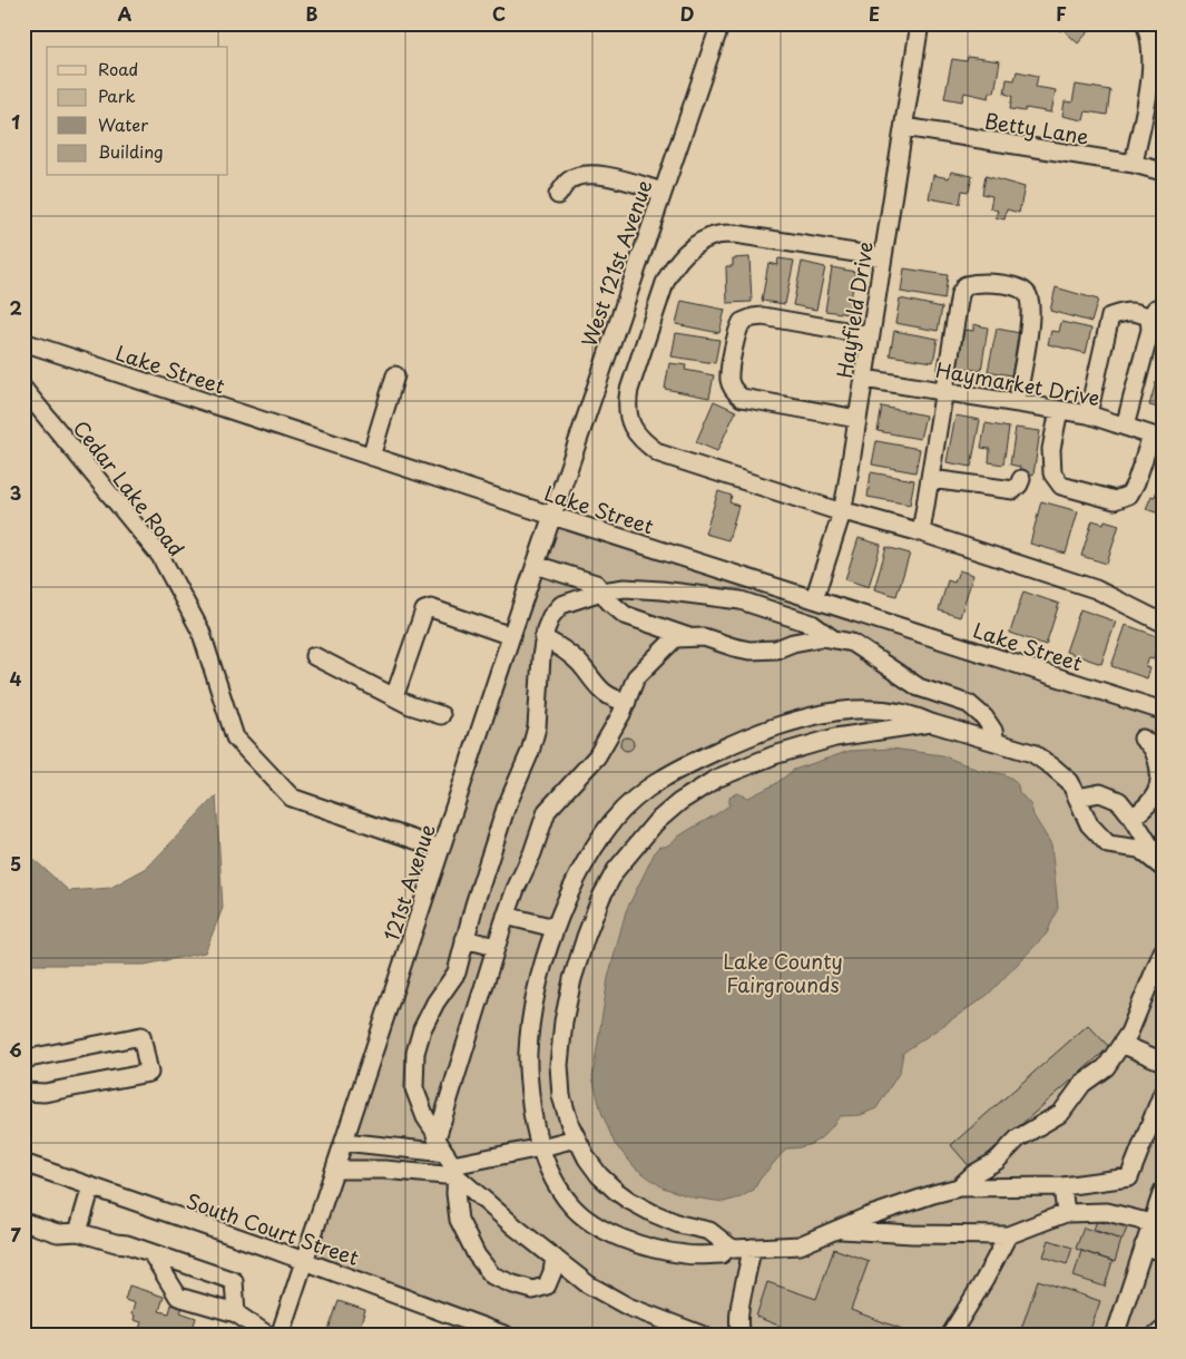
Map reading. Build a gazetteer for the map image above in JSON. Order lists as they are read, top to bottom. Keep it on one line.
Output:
{"streets":{"street":["Betty Lane","West 121st Avenue","Hayfield Drive","Lake Street","Haymarket Drive","Cedar Lake Road","121st Avenue","South Court Street"]},"crossings":[["Betty Lane","Hayfield Drive"],["West 121st Avenue","Lake Street"],["West 121st Avenue","121st Avenue"],["Hayfield Drive","Lake Street"],["Hayfield Drive","Haymarket Drive"],["Lake Street","121st Avenue"],["Cedar Lake Road","121st Avenue"],["121st Avenue","South Court Street"]],"parks":["Lake County Fairgrounds"],"legend":["Road","Park","Water","Building"],"grid":{"columns":["A","B","C","D","E","F"],"rows":["1","2","3","4","5","6","7"]}}
